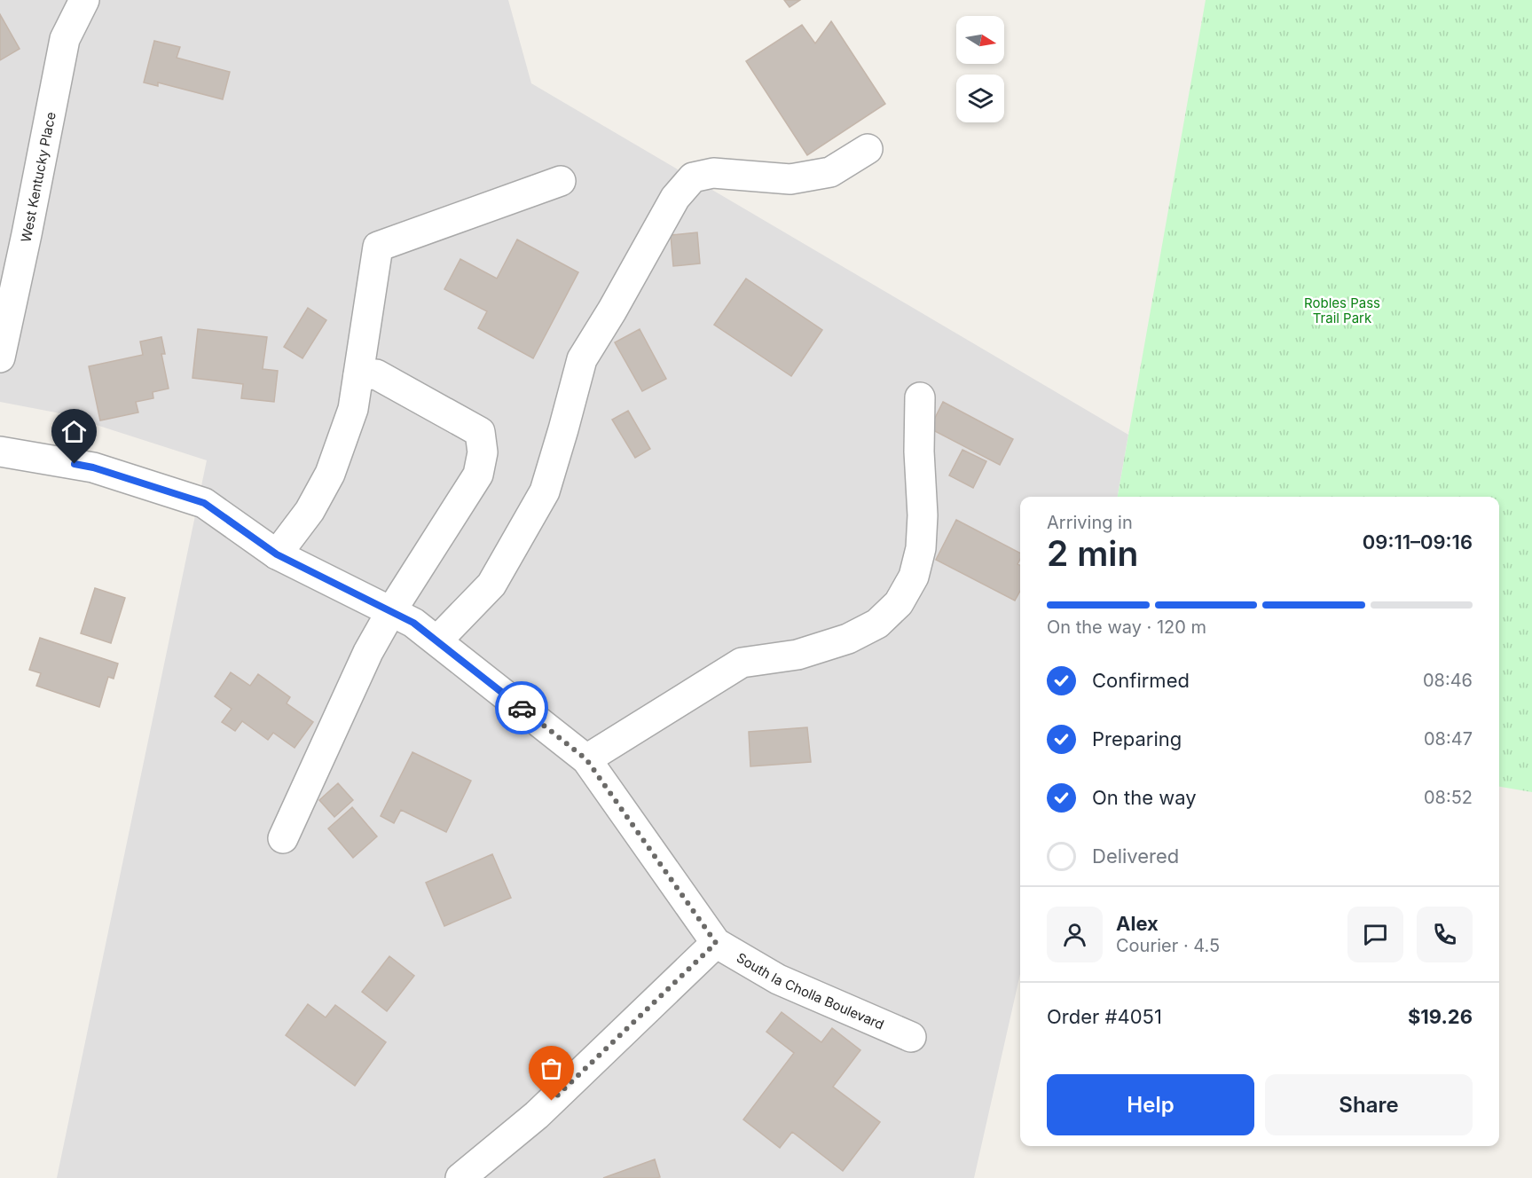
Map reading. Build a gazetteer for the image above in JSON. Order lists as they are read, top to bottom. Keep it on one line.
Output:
{"streets":{"street":["West Kentucky Place","South la Cholla Boulevard"]},"parks":["Robles Pass Trail Park"],"north":"right","page":{"heading":["2 min","Arriving in","09:11–09:16"],"panel":["Alex","Courier · 4.5","Order #4051","$19.26"],"bar":"On the way · 120 m","list":[["Confirmed","08:46"],["Preparing","08:47"],["On the way","08:52"],"Delivered"],"buttons":["Help","Share"]}}
